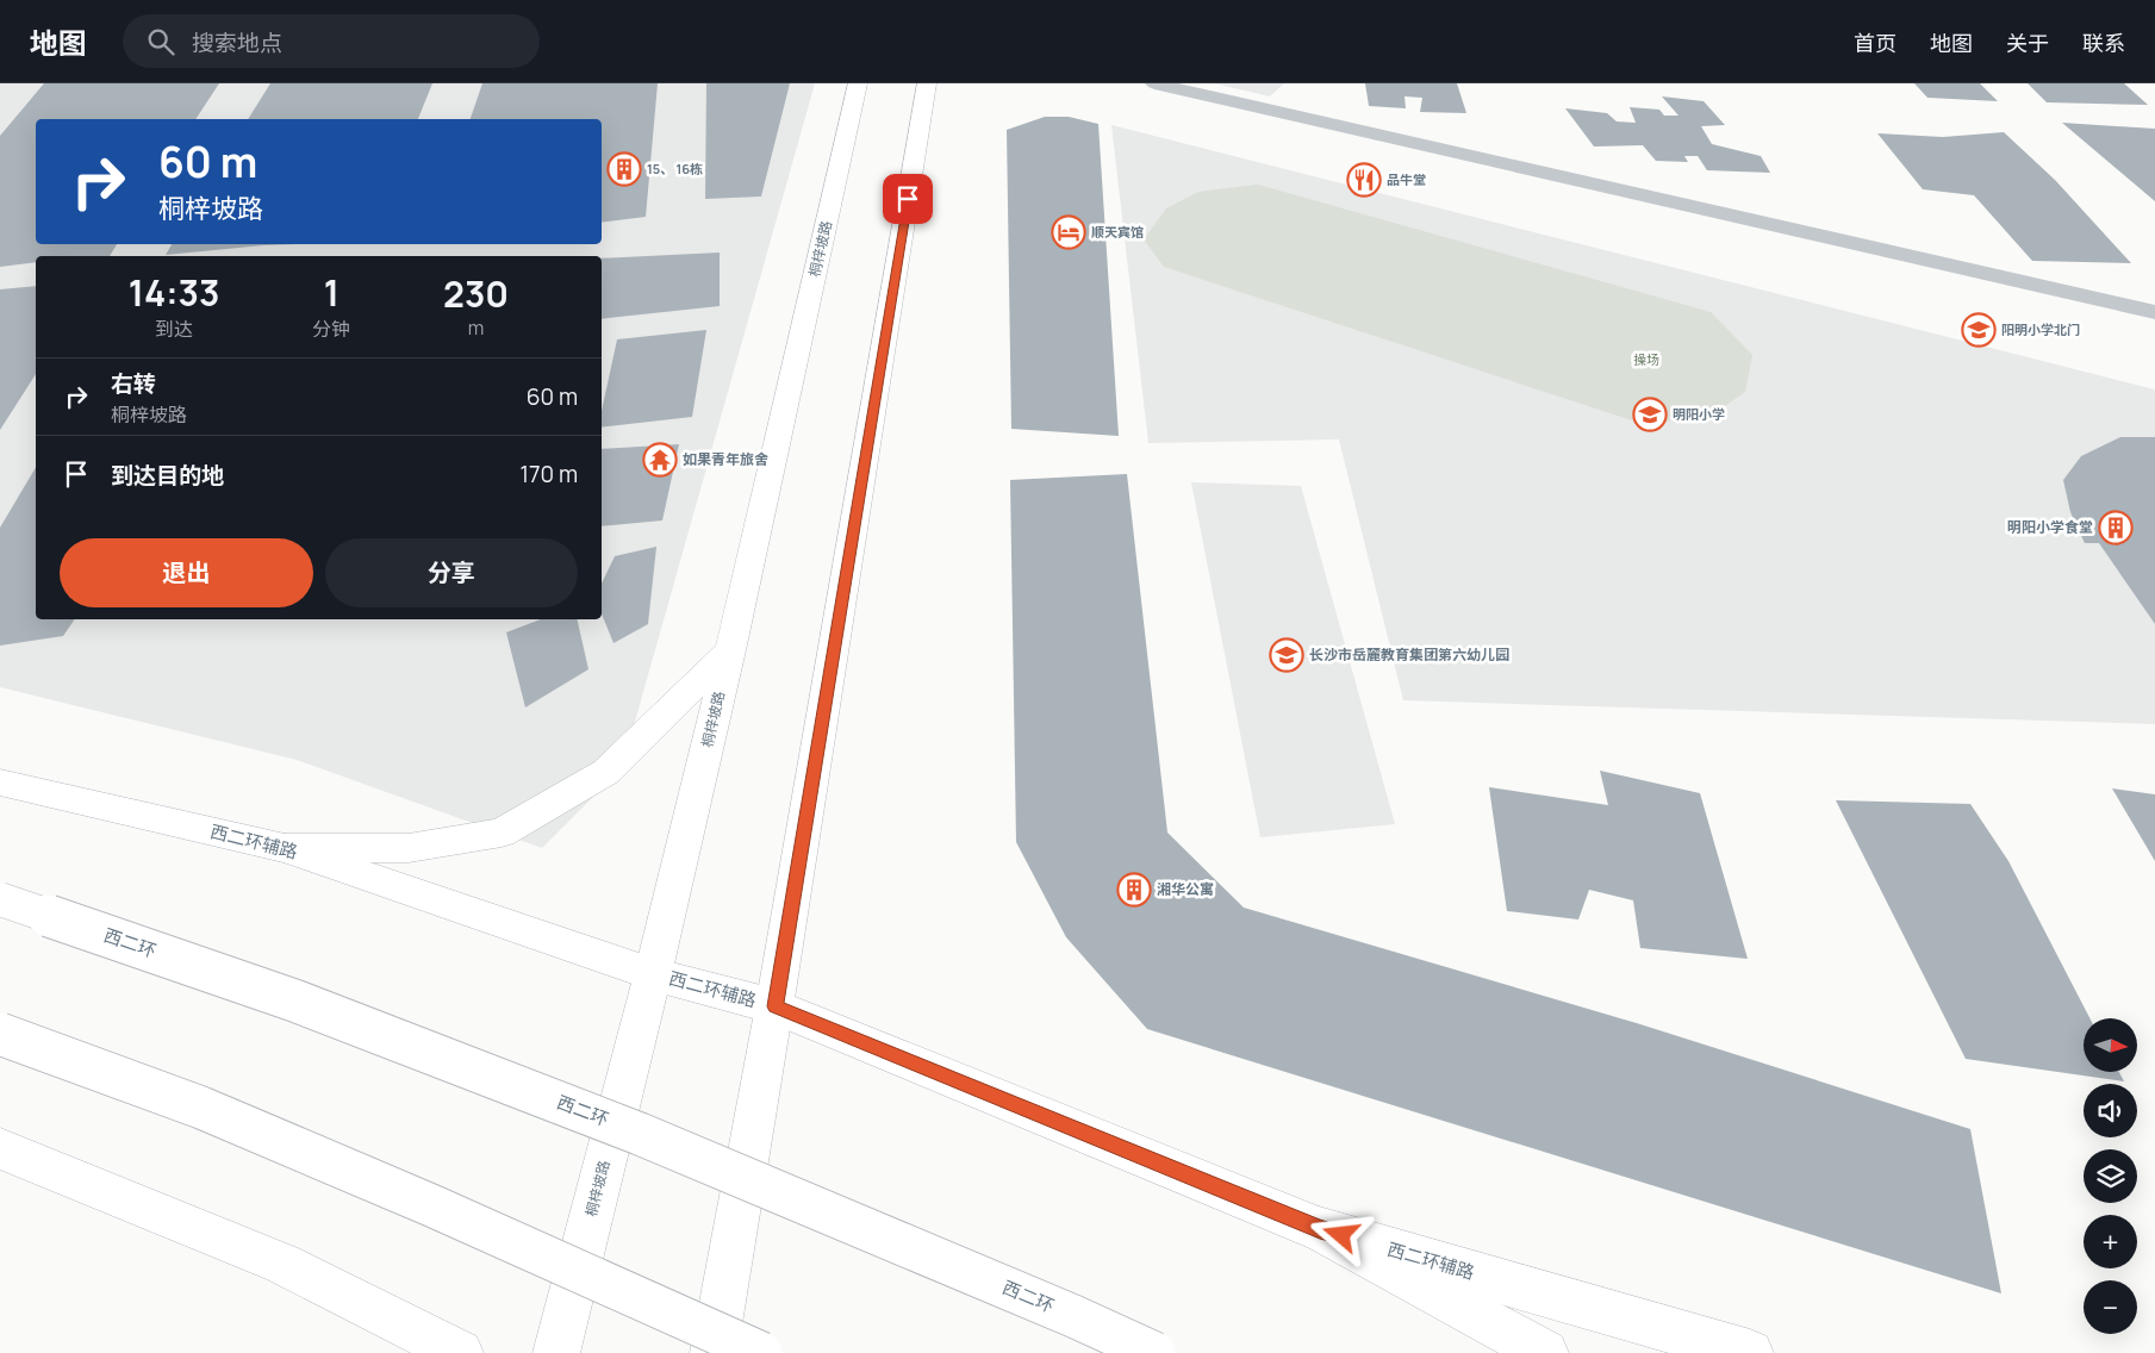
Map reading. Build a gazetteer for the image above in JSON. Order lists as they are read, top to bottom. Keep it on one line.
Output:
{"streets":{"main road":["桐梓坡路","西二环辅路","西二环"]},"crossings":[["桐梓坡路","西二环辅路"]],"parks":["操场"],"places":{"building":["15、 16栋","明阳小学食堂","湘华公寓"],"restaurant":["品牛堂"],"hotel":["顺天宾馆"],"school or university":["阳明小学北门","明阳小学","长沙市岳麓教育集团第六幼儿园"],"temple":["如果青年旅舍"]},"north":"right","page":{"header":"地图","search":"搜索地点","nav":["首页","地图","关于","联系"],"turn":["60 m","桐梓坡路"],"eta":["14:33","到达","1","分钟","230","m"],"list":[{"name":"右转","note":"桐梓坡路","value":"60 m"},{"name":"到达目的地","value":"170 m"}],"buttons":["退出","分享"],"map_buttons":["+","−"]}}
